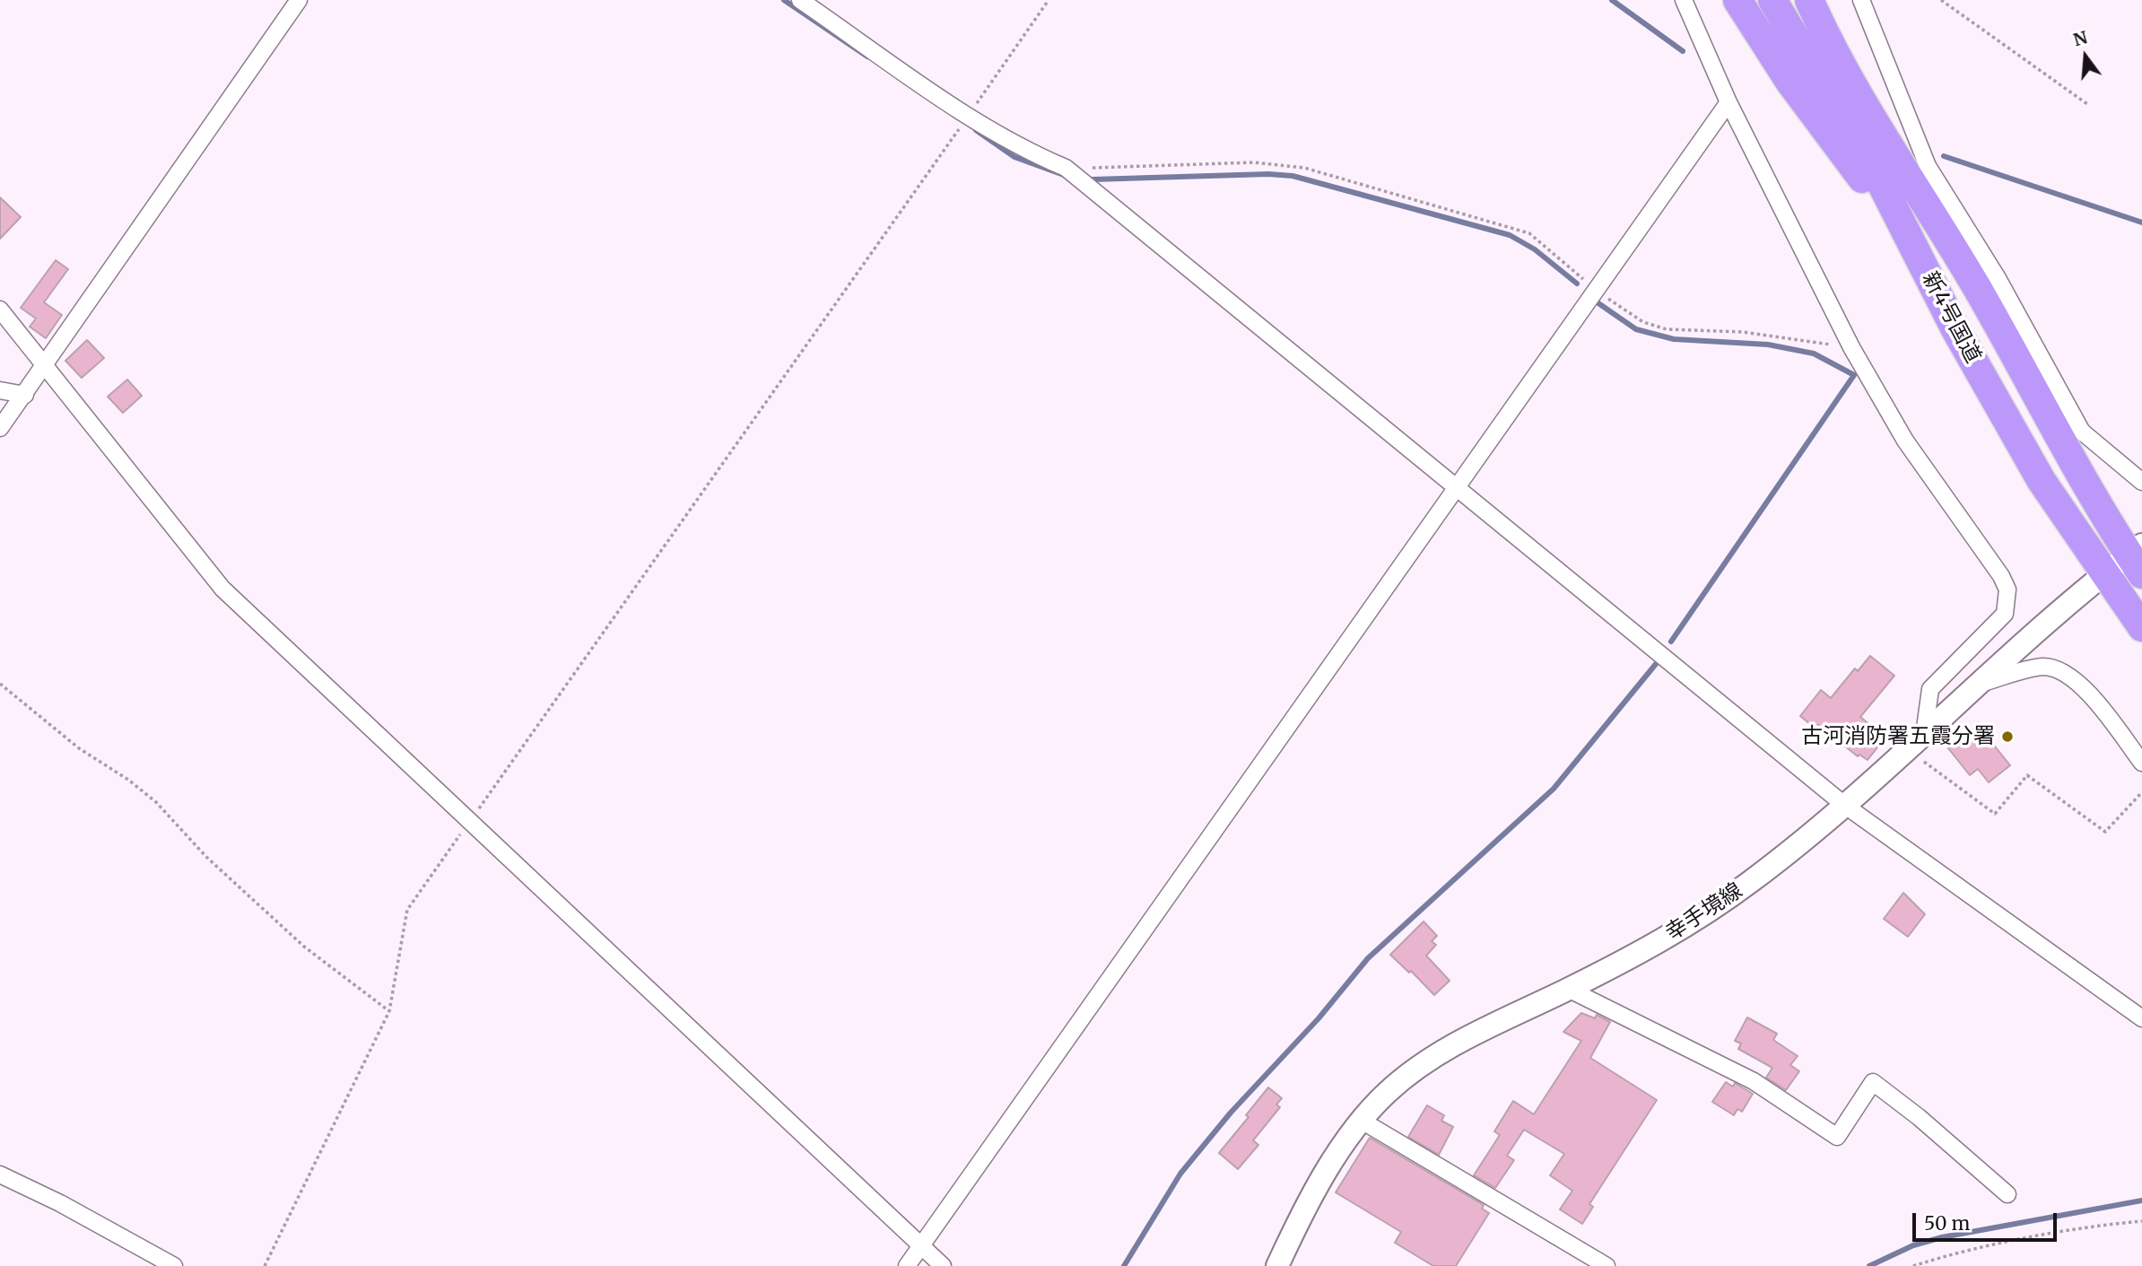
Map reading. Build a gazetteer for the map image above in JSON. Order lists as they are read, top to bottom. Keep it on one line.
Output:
{"streets":{"highway":["新4号国道"],"main road":["幸手境線"]},"crossings":[["新4号国道","幸手境線"]],"places":["古河消防署五霞分署"],"scale_bar":"50 m","north":"top"}
